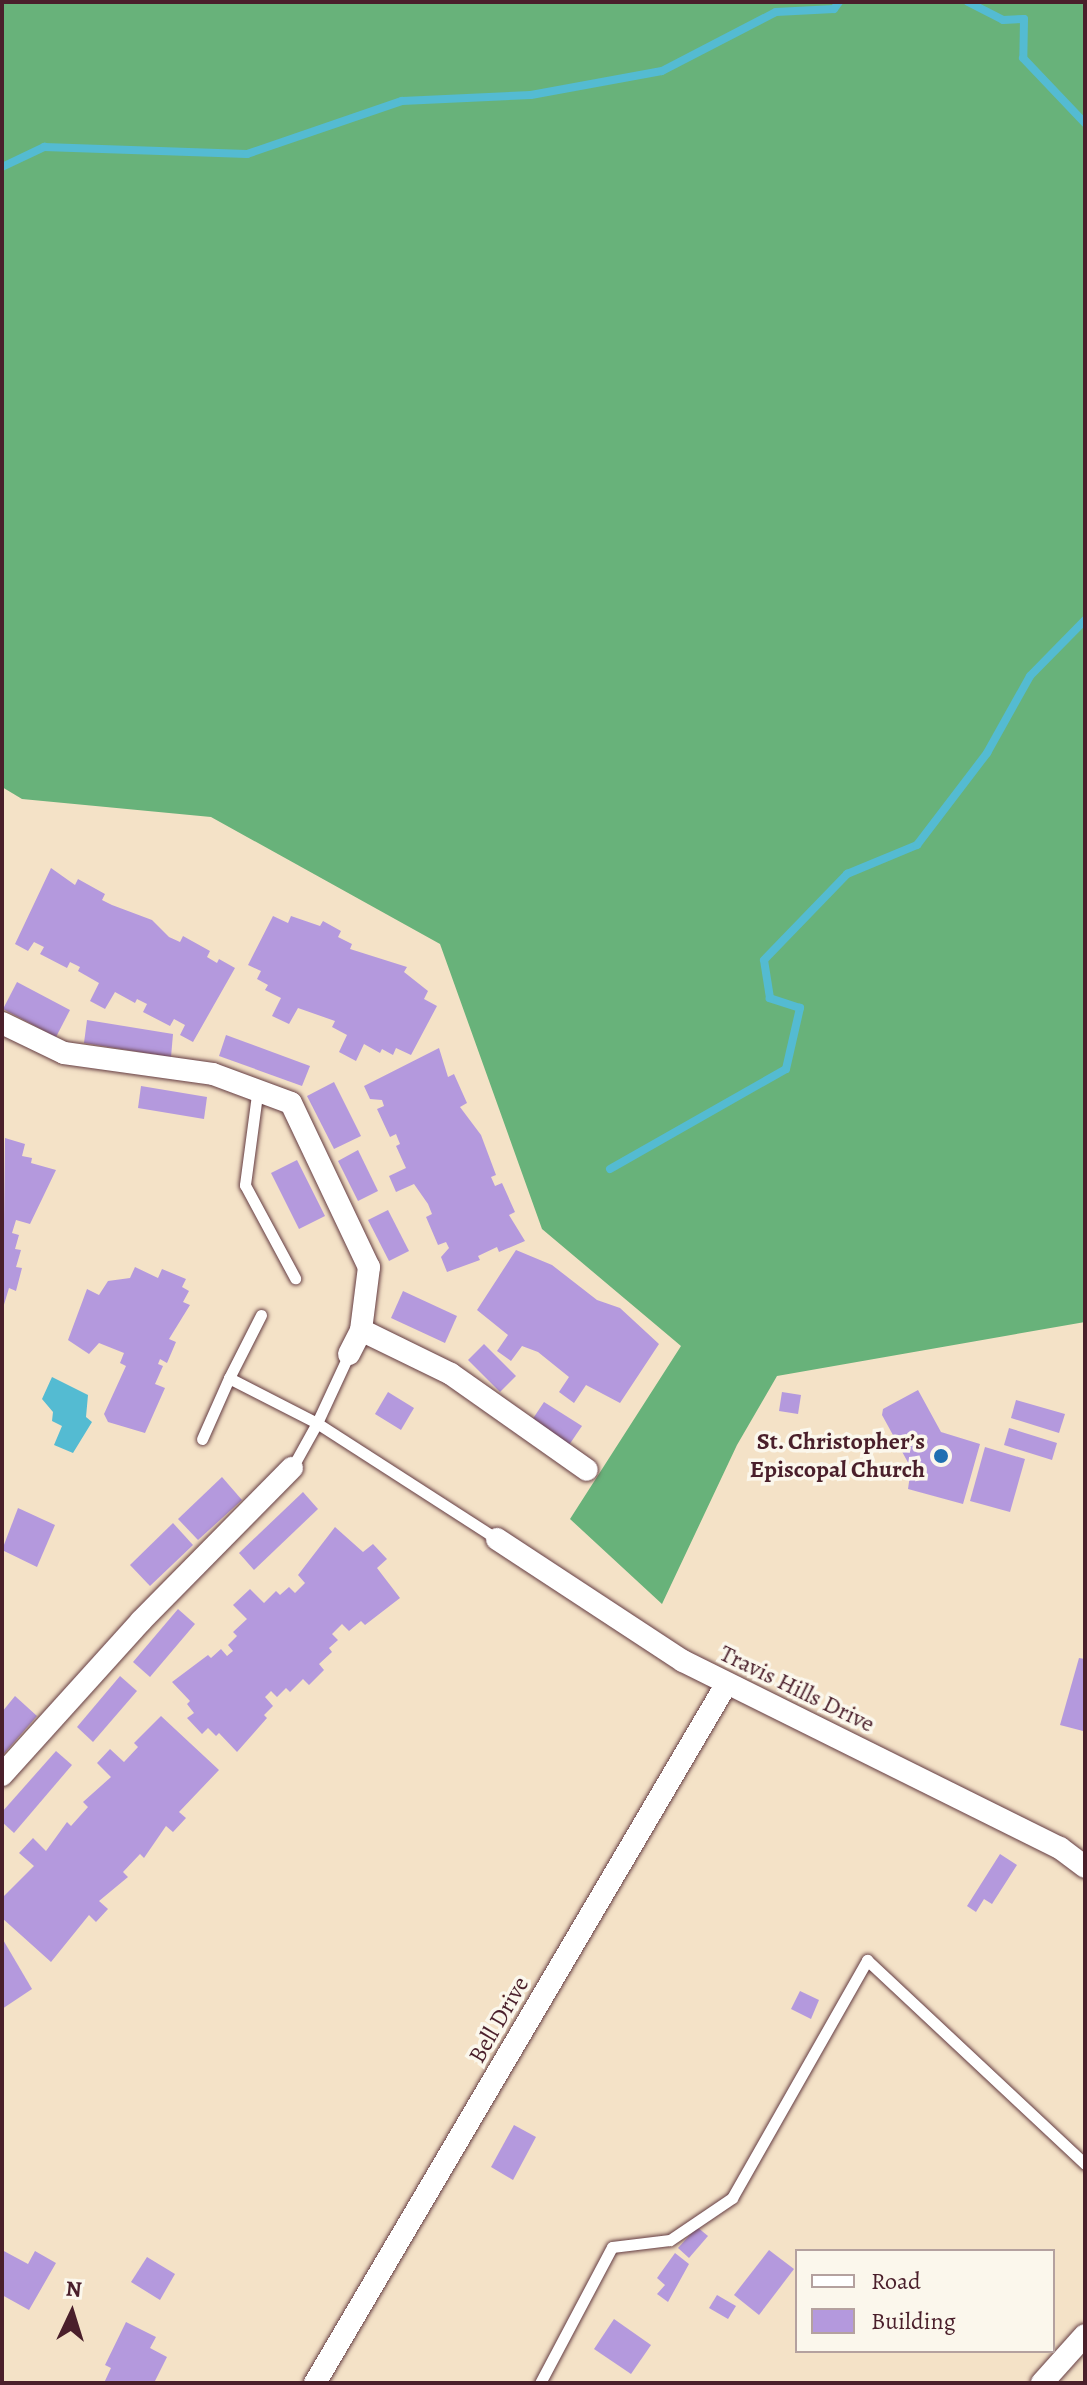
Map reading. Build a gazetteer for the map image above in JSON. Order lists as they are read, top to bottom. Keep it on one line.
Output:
{"streets":{"street":["Travis Hills Drive","Bell Drive"]},"crossings":[["Travis Hills Drive","Bell Drive"]],"places":["St. Christopher’s Episcopal Church"],"legend":["Road","Building"],"north":"top"}
